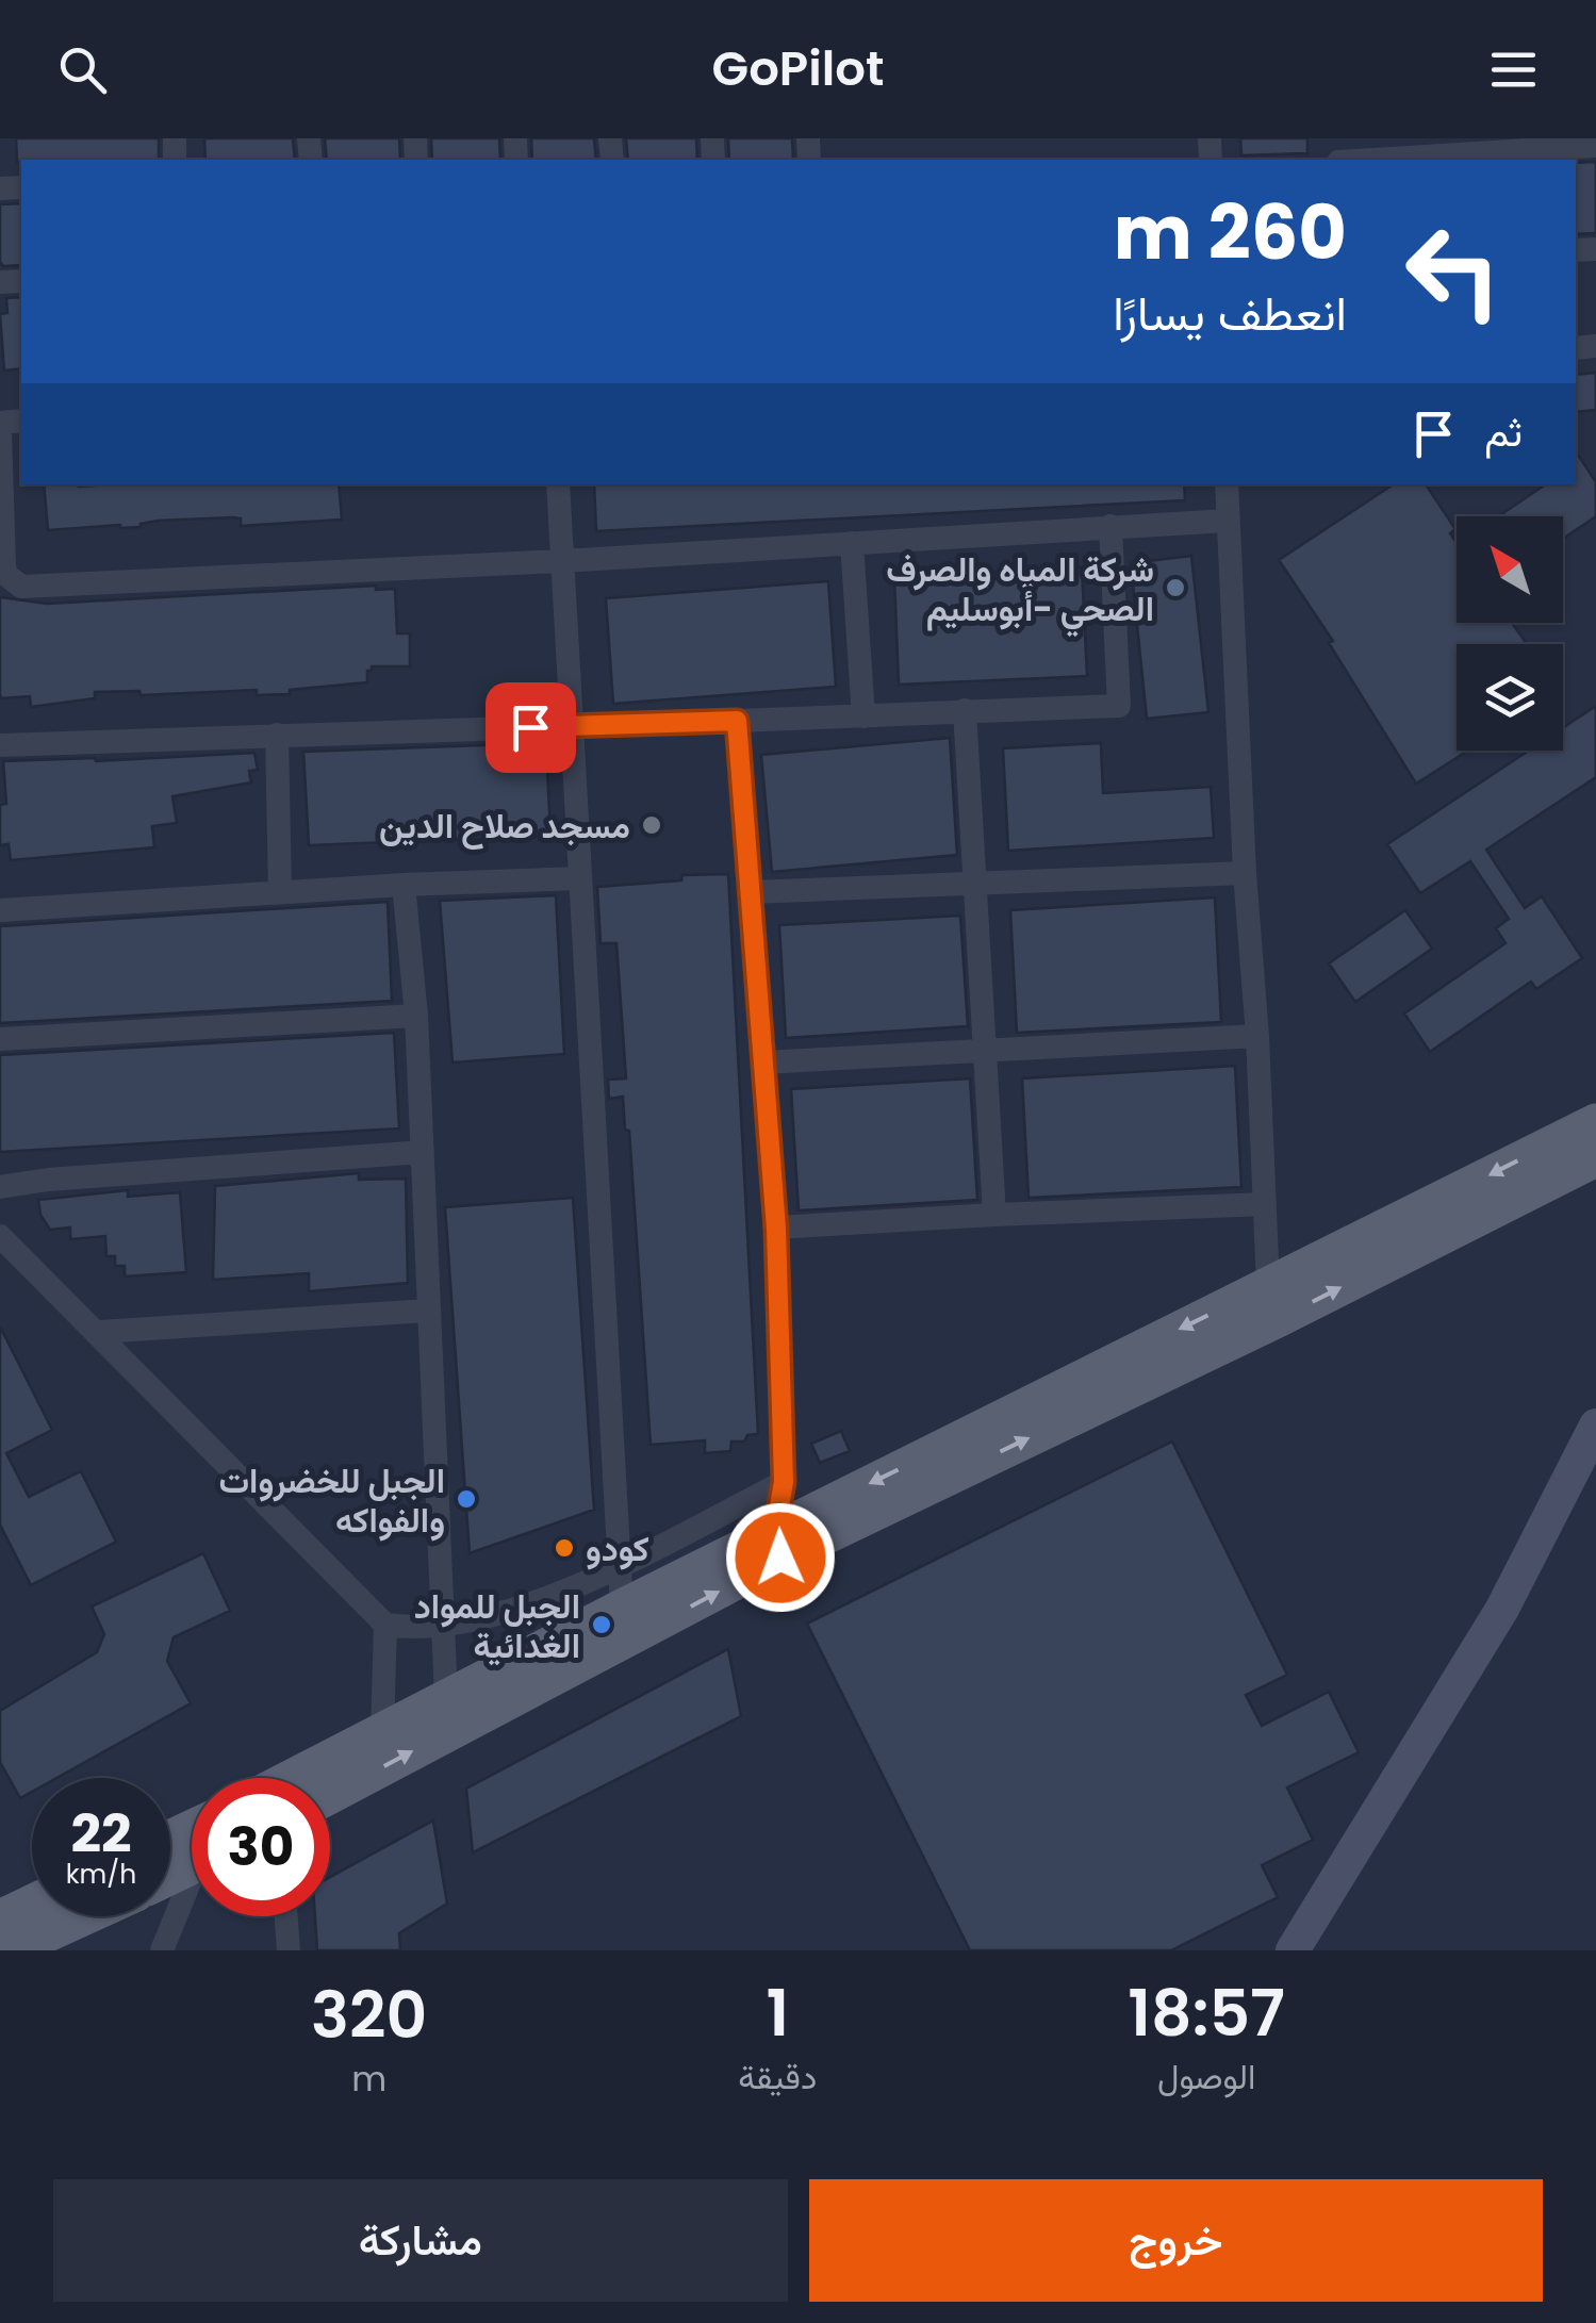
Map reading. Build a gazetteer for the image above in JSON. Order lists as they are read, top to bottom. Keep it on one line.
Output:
{"places":["شركة المياه والصرف الصحي -أبوسليم","مسجد صلاح الدين","الجبل للخضروات والفواكه","كودو","الجبل للمواد الغدائية"],"north":"top left","page":{"header":"GoPilot","turn":["260 m","انعطف يسارًا"],"then":"ثم","speed":"22 km/h","limit":"30","eta":["18:57","الوصول","1","دقيقة","320","m"],"buttons":["خروج","مشاركة"]}}
